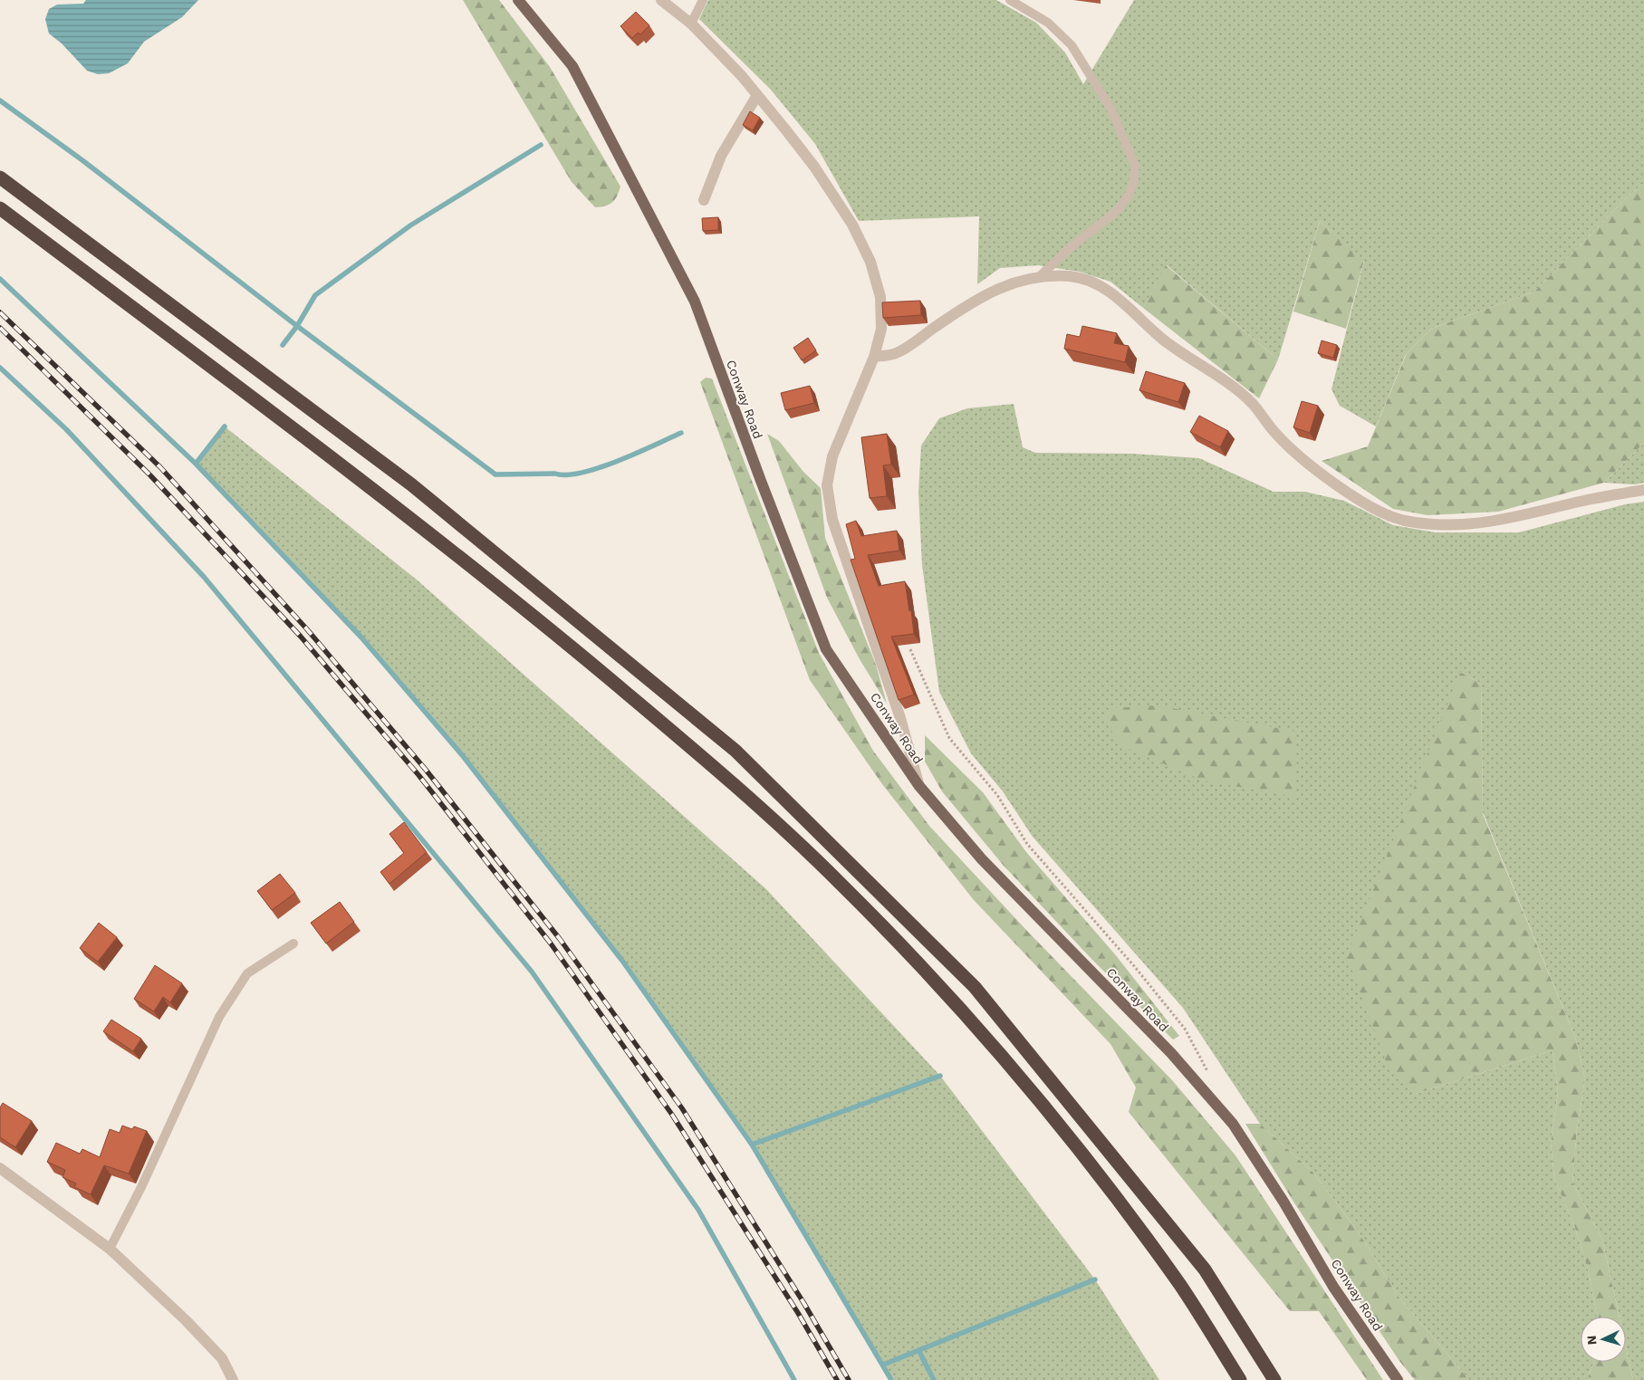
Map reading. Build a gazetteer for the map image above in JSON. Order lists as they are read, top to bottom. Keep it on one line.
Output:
{"streets":{"main road":["Conway Road"]},"north":"left"}
